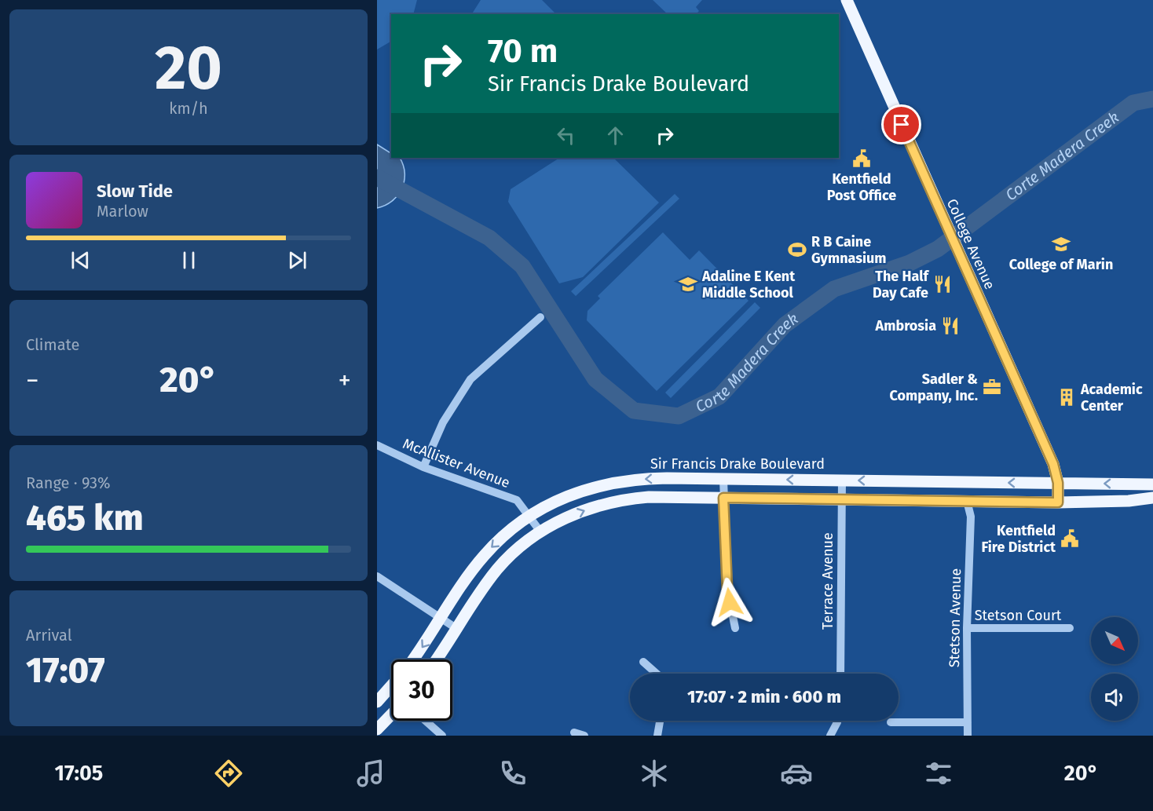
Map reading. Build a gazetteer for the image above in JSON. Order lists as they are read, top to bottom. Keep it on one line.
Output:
{"streets":{"main road":["College Avenue","Sir Francis Drake Boulevard"],"street":["McAllister Avenue","Terrace Avenue","Stetson Court","Stetson Avenue"]},"crossings":[["College Avenue","Sir Francis Drake Boulevard"],["McAllister Avenue","Sir Francis Drake Boulevard"],["Sir Francis Drake Boulevard","Terrace Avenue"],["Stetson Court","Stetson Avenue"]],"water":["Corte Madera Creek"],"places":{"public building":["Kentfield Post Office","Kentfield Fire District"],"school or university":["College of Marin","Adaline E Kent Middle School"],"sports":["R B Caine Gymnasium"],"restaurant":["The Half Day Cafe","Ambrosia"],"office":["Sadler & Company, Inc."],"building":["Academic Center"]},"north":"bottom right","page":{"tile":[["20","km/h"],"Climate",["Range · 93%","465 km"],["Arrival","17:07"]],"turn":["70 m","Sir Francis Drake Boulevard"],"song":["Slow Tide","Marlow"],"heat":["−","20°","+"],"limit":"30","trip":"17:07 · 2 min · 600 m","tabs":["17:05","20°"]}}
